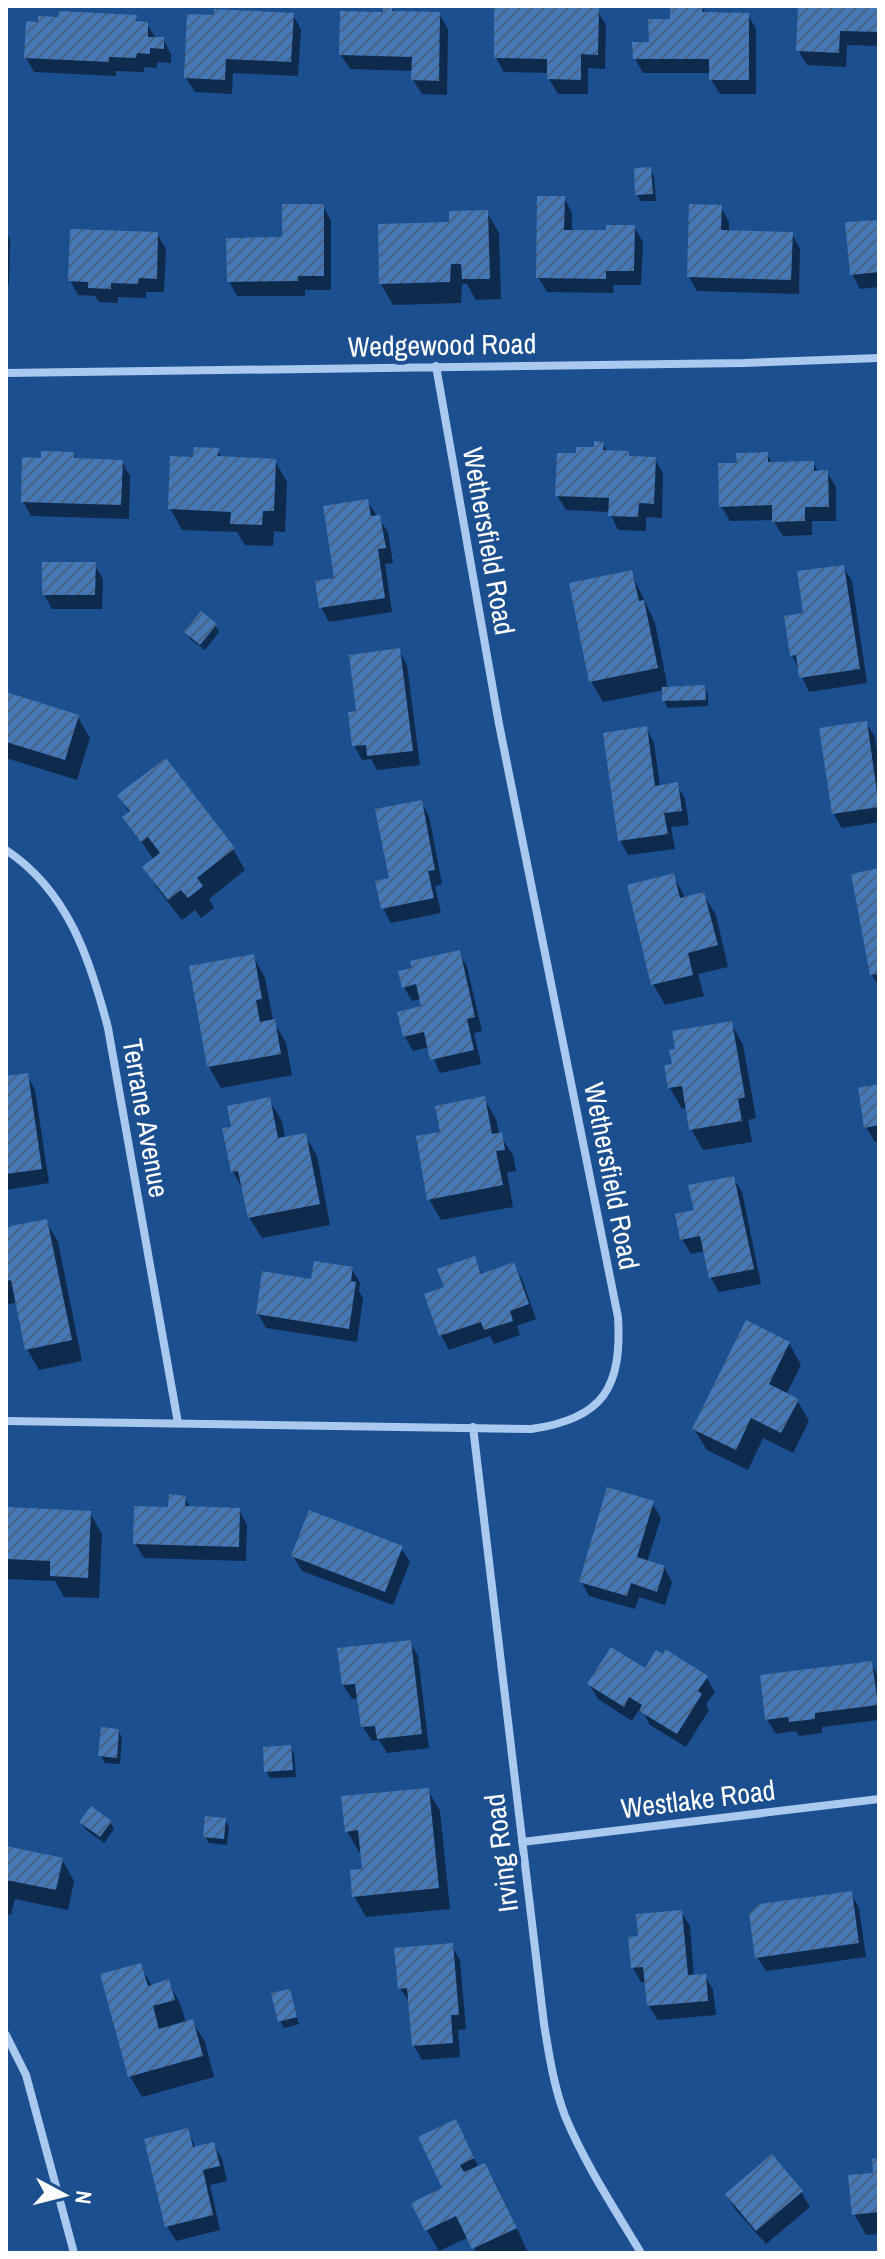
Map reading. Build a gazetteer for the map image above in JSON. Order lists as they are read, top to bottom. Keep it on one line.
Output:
{"streets":{"street":["Wedgewood Road","Wethersfield Road","Terrane Avenue","Westlake Road","Irving Road"]},"crossings":[["Wedgewood Road","Wethersfield Road"],["Wethersfield Road","Terrane Avenue"],["Wethersfield Road","Irving Road"],["Westlake Road","Irving Road"]],"north":"right"}
